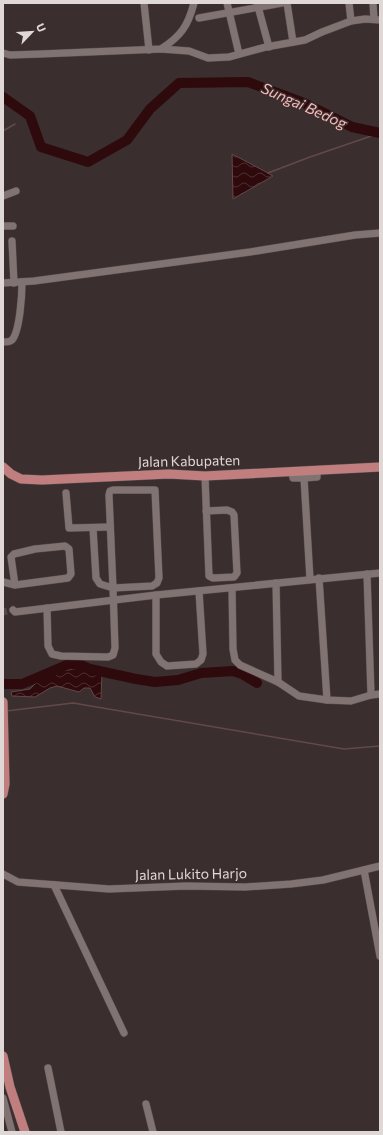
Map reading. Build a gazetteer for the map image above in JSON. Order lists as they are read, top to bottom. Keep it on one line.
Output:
{"streets":{"main road":["Jalan Kabupaten"],"street":["Jalan Lukito Harjo"]},"water":["Sungai Bedog"],"north":"top right"}
